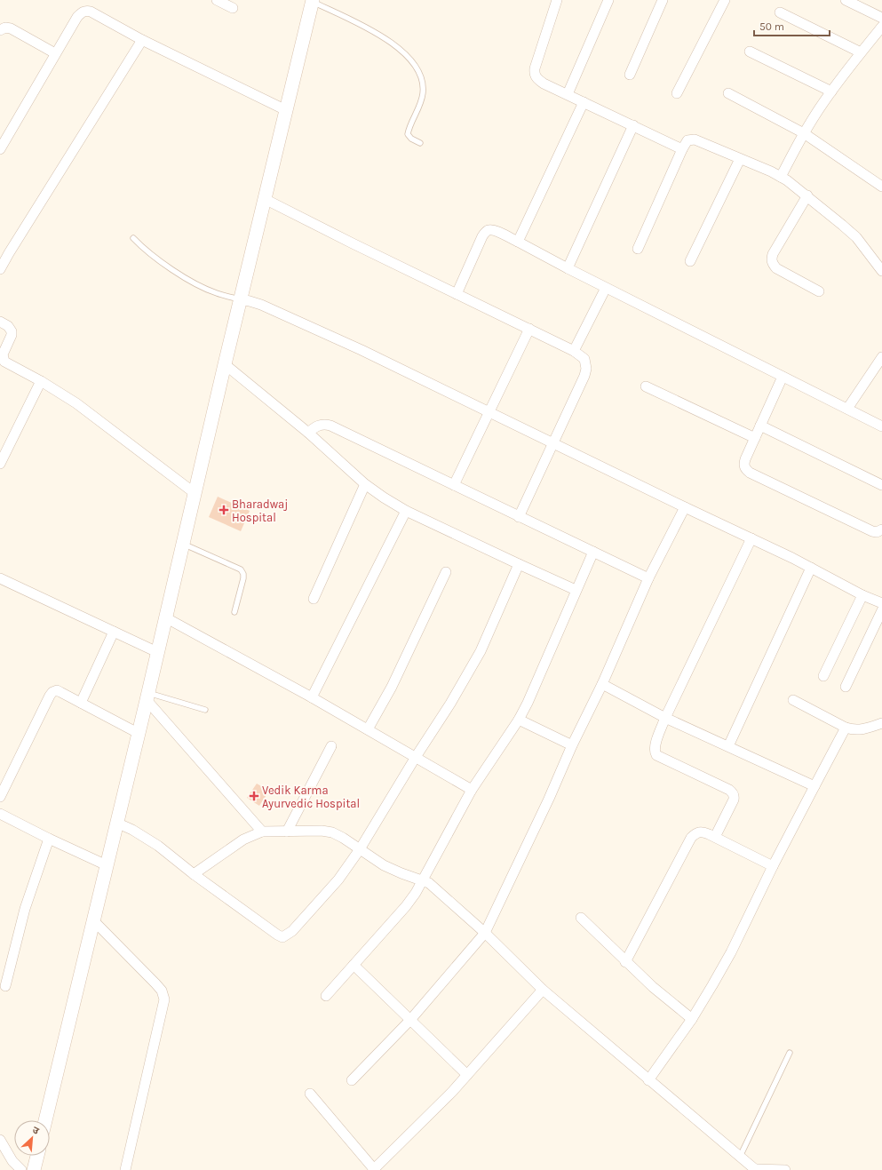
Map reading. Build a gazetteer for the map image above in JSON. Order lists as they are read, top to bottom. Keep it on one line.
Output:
{"places":{"health":["Bharadwaj Hospital","Vedik Karma Ayurvedic Hospital"]},"scale_bar":"50 m","north":"top right"}
